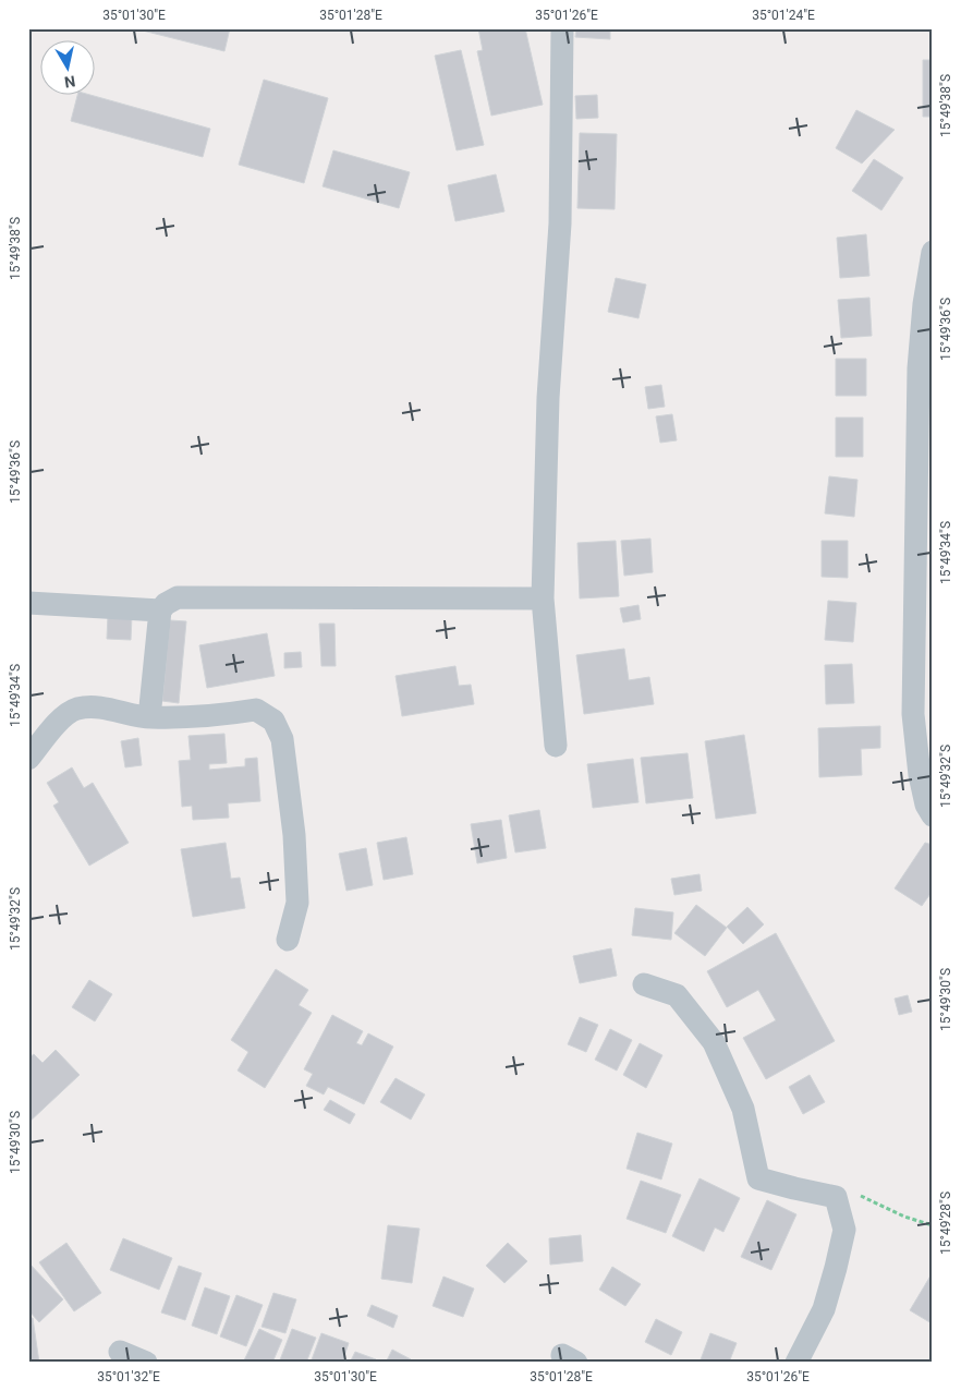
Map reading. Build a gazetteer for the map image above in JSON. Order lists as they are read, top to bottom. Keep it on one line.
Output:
{"north":"bottom","coordinates":["35°01'30\"E","35°01'28\"E","35°01'26\"E","35°01'24\"E","15°49'38\"S","15°49'36\"S","15°49'34\"S","15°49'32\"S","15°49'30\"S","15°49'28\"S","35°01'32\"E"]}
